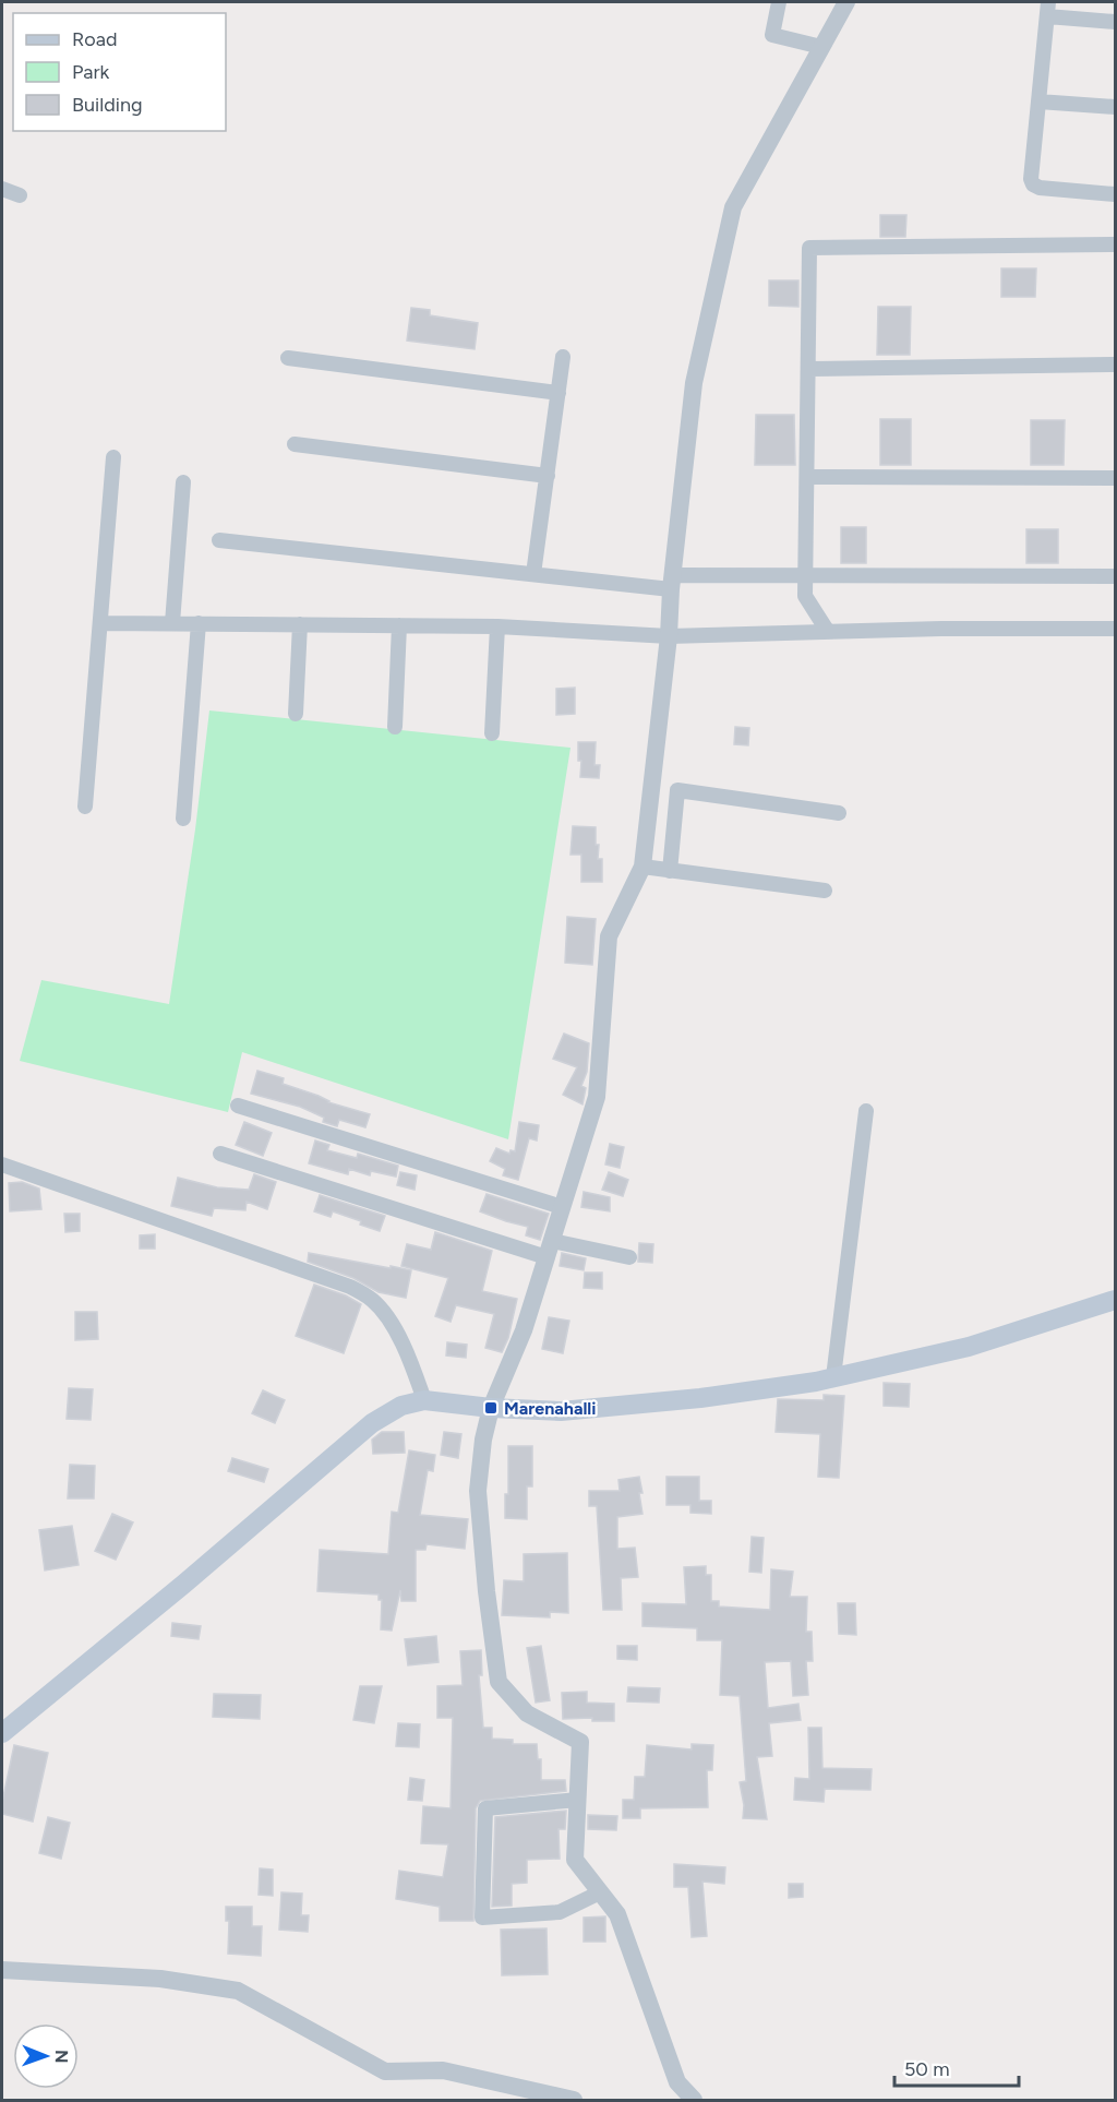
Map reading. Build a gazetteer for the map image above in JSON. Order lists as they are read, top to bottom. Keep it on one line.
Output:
{"places":{"transit":["Marenahalli"]},"legend":["Road","Park","Building"],"scale_bar":"50 m","north":"right"}
